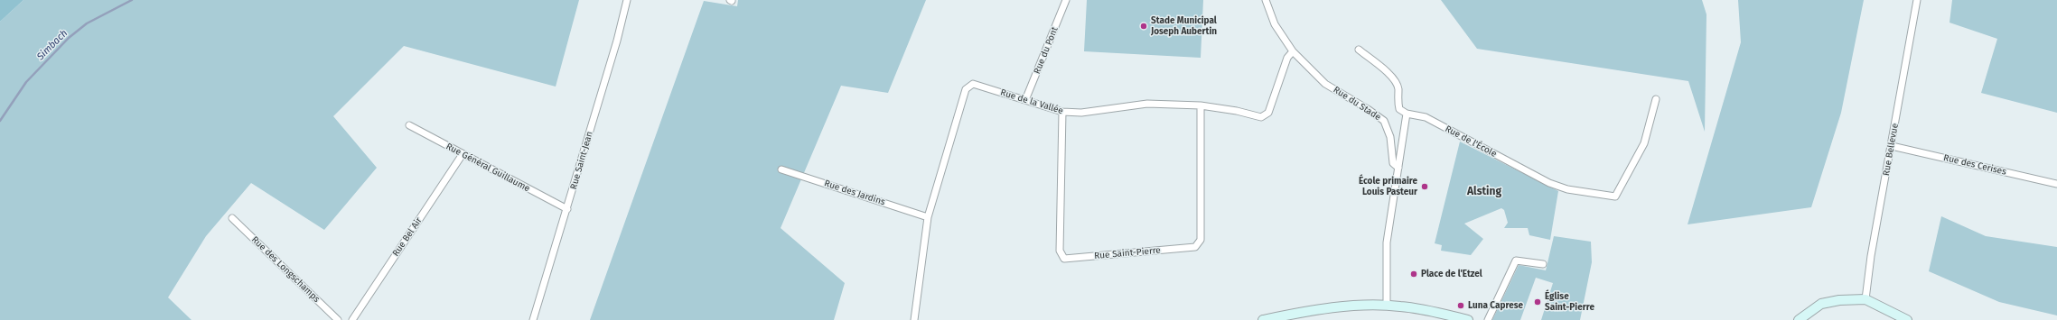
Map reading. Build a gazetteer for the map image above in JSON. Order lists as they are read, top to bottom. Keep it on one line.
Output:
{"streets":{"street":["Rue du Pont","Rue de la Vallée","Rue du Stade","Rue de l'École","Rue Bellevue","Rue Saint-Jean","Rue des Cerises","Rue Général Guillaume","Rue des Jardins","Rue Bel Air","Rue Saint-Pierre","Rue des Longschamps"]},"crossings":[["Rue du Pont","Rue de la Vallée"],["Rue de la Vallée","Rue du Stade"],["Rue de la Vallée","Rue des Jardins"],["Rue de la Vallée","Rue Saint-Pierre"],["Rue Bellevue","Rue des Cerises"],["Rue Saint-Jean","Rue Général Guillaume"],["Rue Général Guillaume","Rue Bel Air"]],"districts":["Alsting"],"water":["Simbach"],"places":["Stade Municipal Joseph Aubertin","École primaire Louis Pasteur","Place de l'Etzel","Église Saint-Pierre","Luna Caprese"]}
